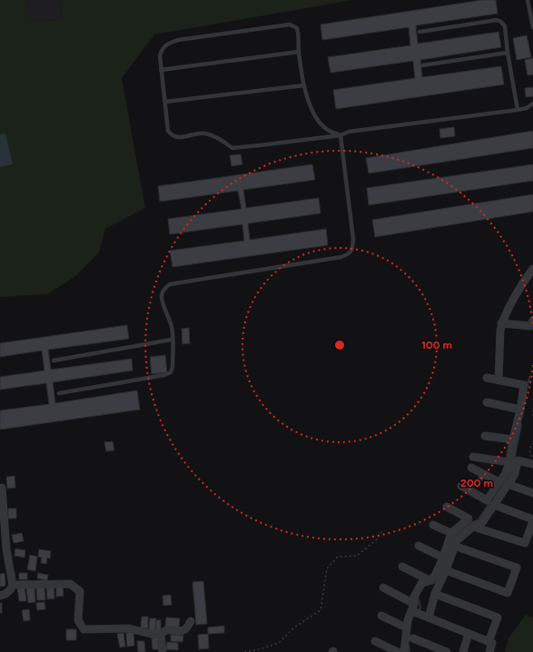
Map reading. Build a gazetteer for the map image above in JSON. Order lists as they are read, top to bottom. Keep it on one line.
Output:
{"rings":["100 m","200 m"]}
